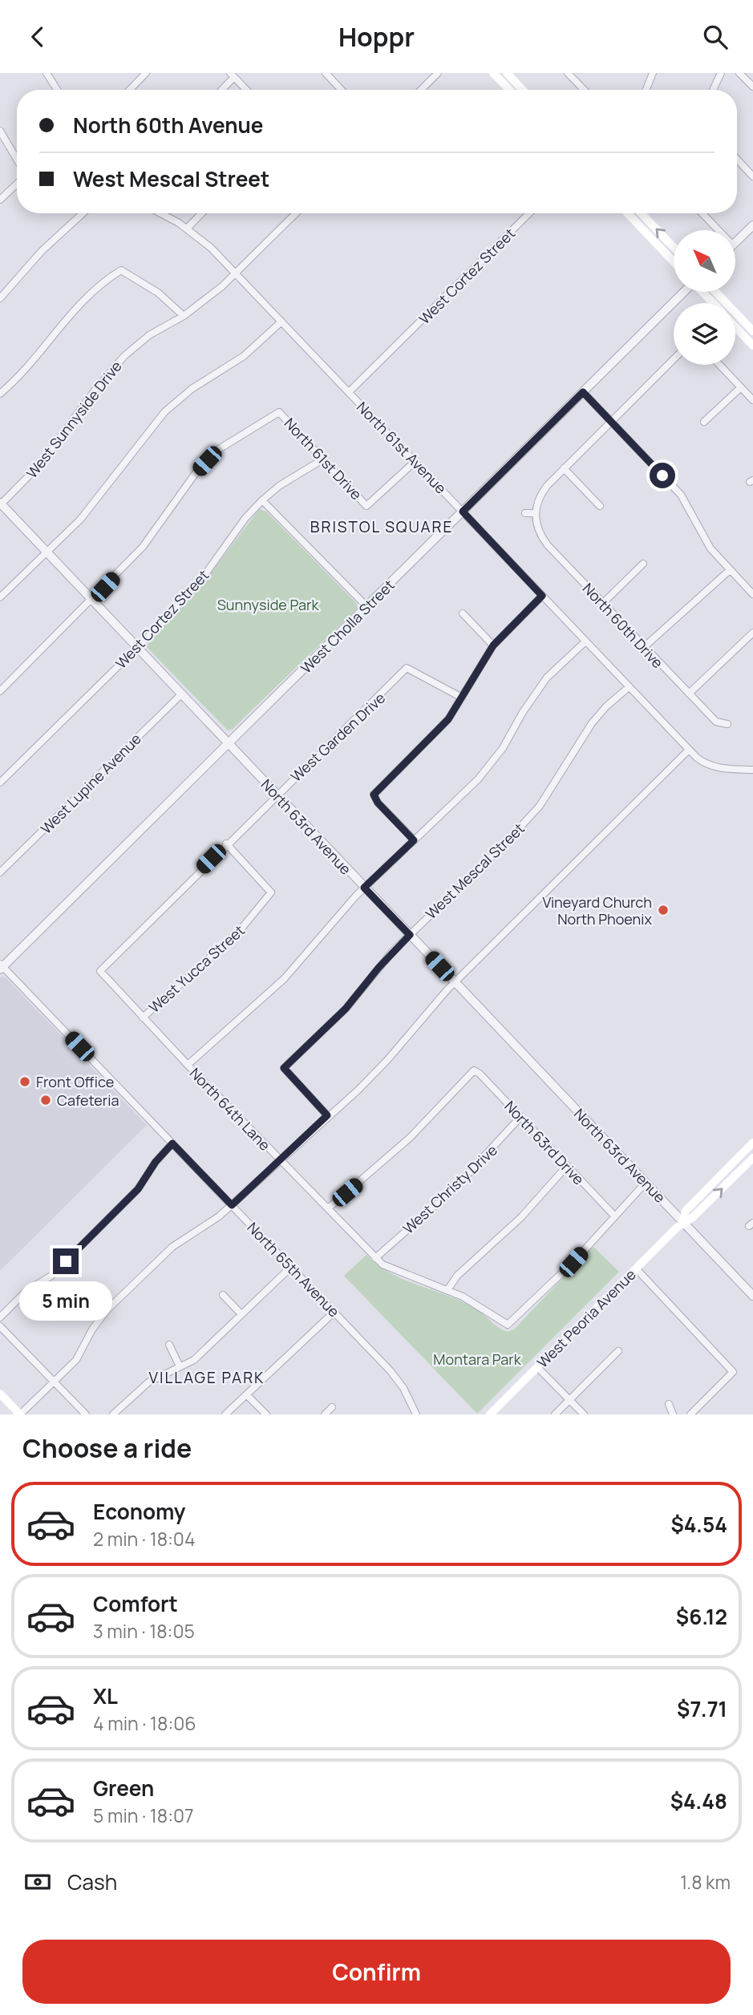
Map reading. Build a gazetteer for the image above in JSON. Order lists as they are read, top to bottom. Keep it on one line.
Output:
{"streets":{"main road":["West Peoria Avenue"],"street":["West Cortez Street","West Sunnyside Drive","North 61st Avenue","North 61st Drive","North 60th Drive","West Cholla Street","West Garden Drive","West Lupine Avenue","North 63rd Avenue","West Mescal Street","West Yucca Street","North 64th Lane","North 63rd Drive","West Christy Drive","North 65th Avenue"]},"crossings":[["West Cortez Street","North 61st Avenue"],["West Cortez Street","North 61st Drive"],["West Cortez Street","North 63rd Avenue"],["West Sunnyside Drive","North 61st Avenue"],["West Sunnyside Drive","North 63rd Avenue"],["North 61st Avenue","North 61st Drive"],["North 61st Avenue","West Cholla Street"],["North 61st Avenue","West Mescal Street"],["North 61st Drive","North 63rd Avenue"],["West Cholla Street","North 63rd Avenue"],["West Cholla Street","North 65th Avenue"],["West Garden Drive","North 63rd Avenue"],["West Garden Drive","West Yucca Street"],["West Garden Drive","North 64th Lane"],["West Lupine Avenue","North 63rd Avenue"],["North 63rd Avenue","West Mescal Street"],["North 63rd Avenue","West Peoria Avenue"],["West Yucca Street","North 64th Lane"],["North 64th Lane","North 63rd Drive"],["North 64th Lane","West Christy Drive"],["North 63rd Drive","West Christy Drive"]],"districts":["BRISTOL SQUARE","VILLAGE PARK"],"parks":["Sunnyside Park","Montara Park"],"places":["Vineyard Church North Phoenix","Front Office","Cafeteria"],"north":"top left","page":{"header":"Hoppr","banner":["North 60th Avenue","West Mescal Street"],"bubble":"5 min","heading":"Choose a ride","list":[{"name":"Economy","note":"2 min · 18:04","value":"$4.54"},{"name":"Comfort","note":"3 min · 18:05","value":"$6.12"},{"name":"XL","note":"4 min · 18:06","value":"$7.71"},{"name":"Green","note":"5 min · 18:07","value":"$4.48"}],"pay":["Cash","1.8 km"],"buttons":"Confirm"}}
